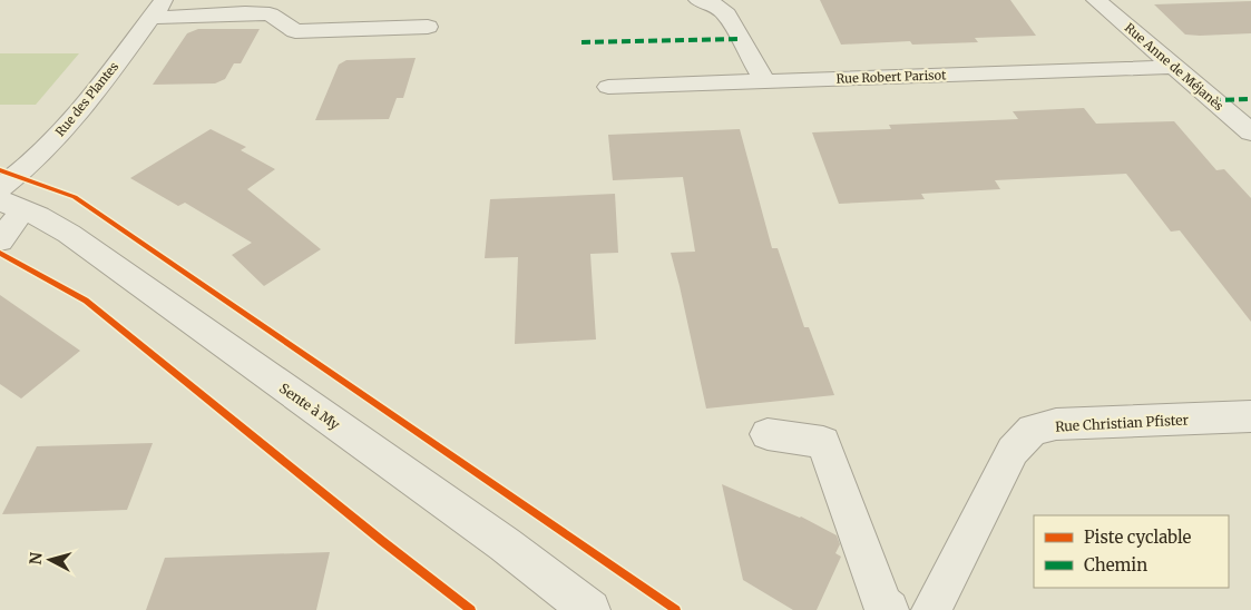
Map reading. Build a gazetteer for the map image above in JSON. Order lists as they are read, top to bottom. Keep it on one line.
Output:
{"streets":{"street":["Rue Anne de Méjanès","Rue Robert Parisot","Rue des Plantes","Sente à My","Rue Christian Pfister"]},"crossings":[["Rue Anne de Méjanès","Rue Robert Parisot"],["Rue des Plantes","Sente à My"]],"legend":["Piste cyclable","Chemin"],"north":"left"}
